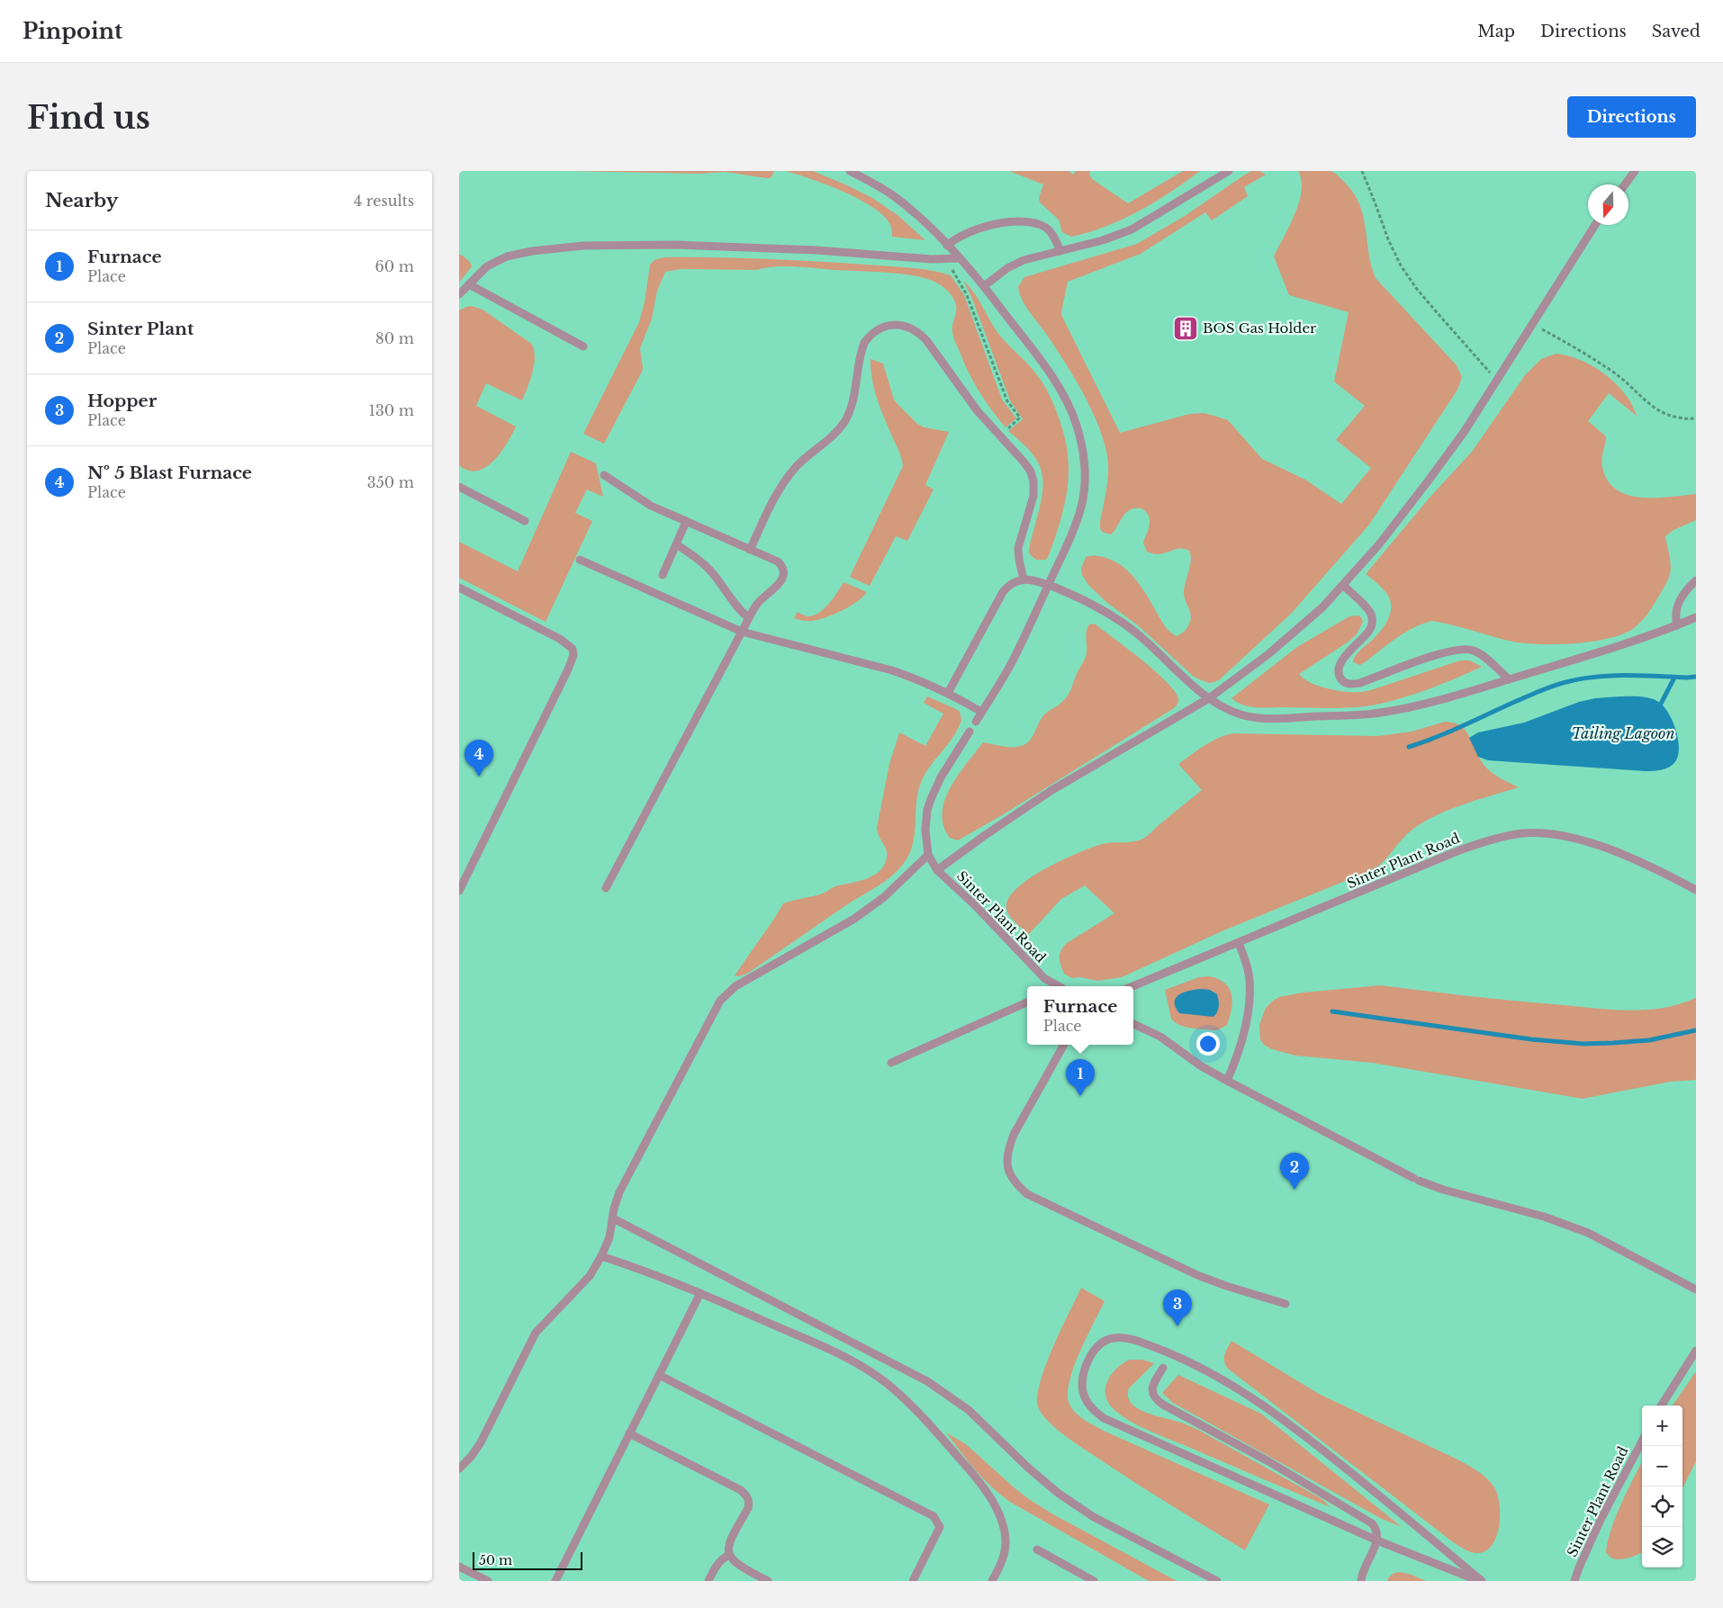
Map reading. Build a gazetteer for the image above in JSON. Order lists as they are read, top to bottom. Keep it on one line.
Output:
{"streets":{"lane":["Sinter Plant Road"]},"water":["Tailing Lagoon"],"places":{"building":["BOS Gas Holder"]},"scale_bar":"50 m","north":"bottom","page":{"header":"Pinpoint","nav":["Map","Directions","Saved"],"buttons":"Directions","title":"Find us","heading":["Nearby","4 results"],"list":[{"mark":"1","name":"Furnace","note":"Place","value":"60 m"},{"mark":"2","name":"Sinter Plant","note":"Place","value":"80 m"},{"mark":"3","name":"Hopper","note":"Place","value":"130 m"},{"mark":"4","name":"Nº 5 Blast Furnace","note":"Place","value":"350 m"}],"pins":["4","1","2","3"],"popup":["Furnace","Place"],"map_buttons":["+","−"],"scale":"50 m"}}
